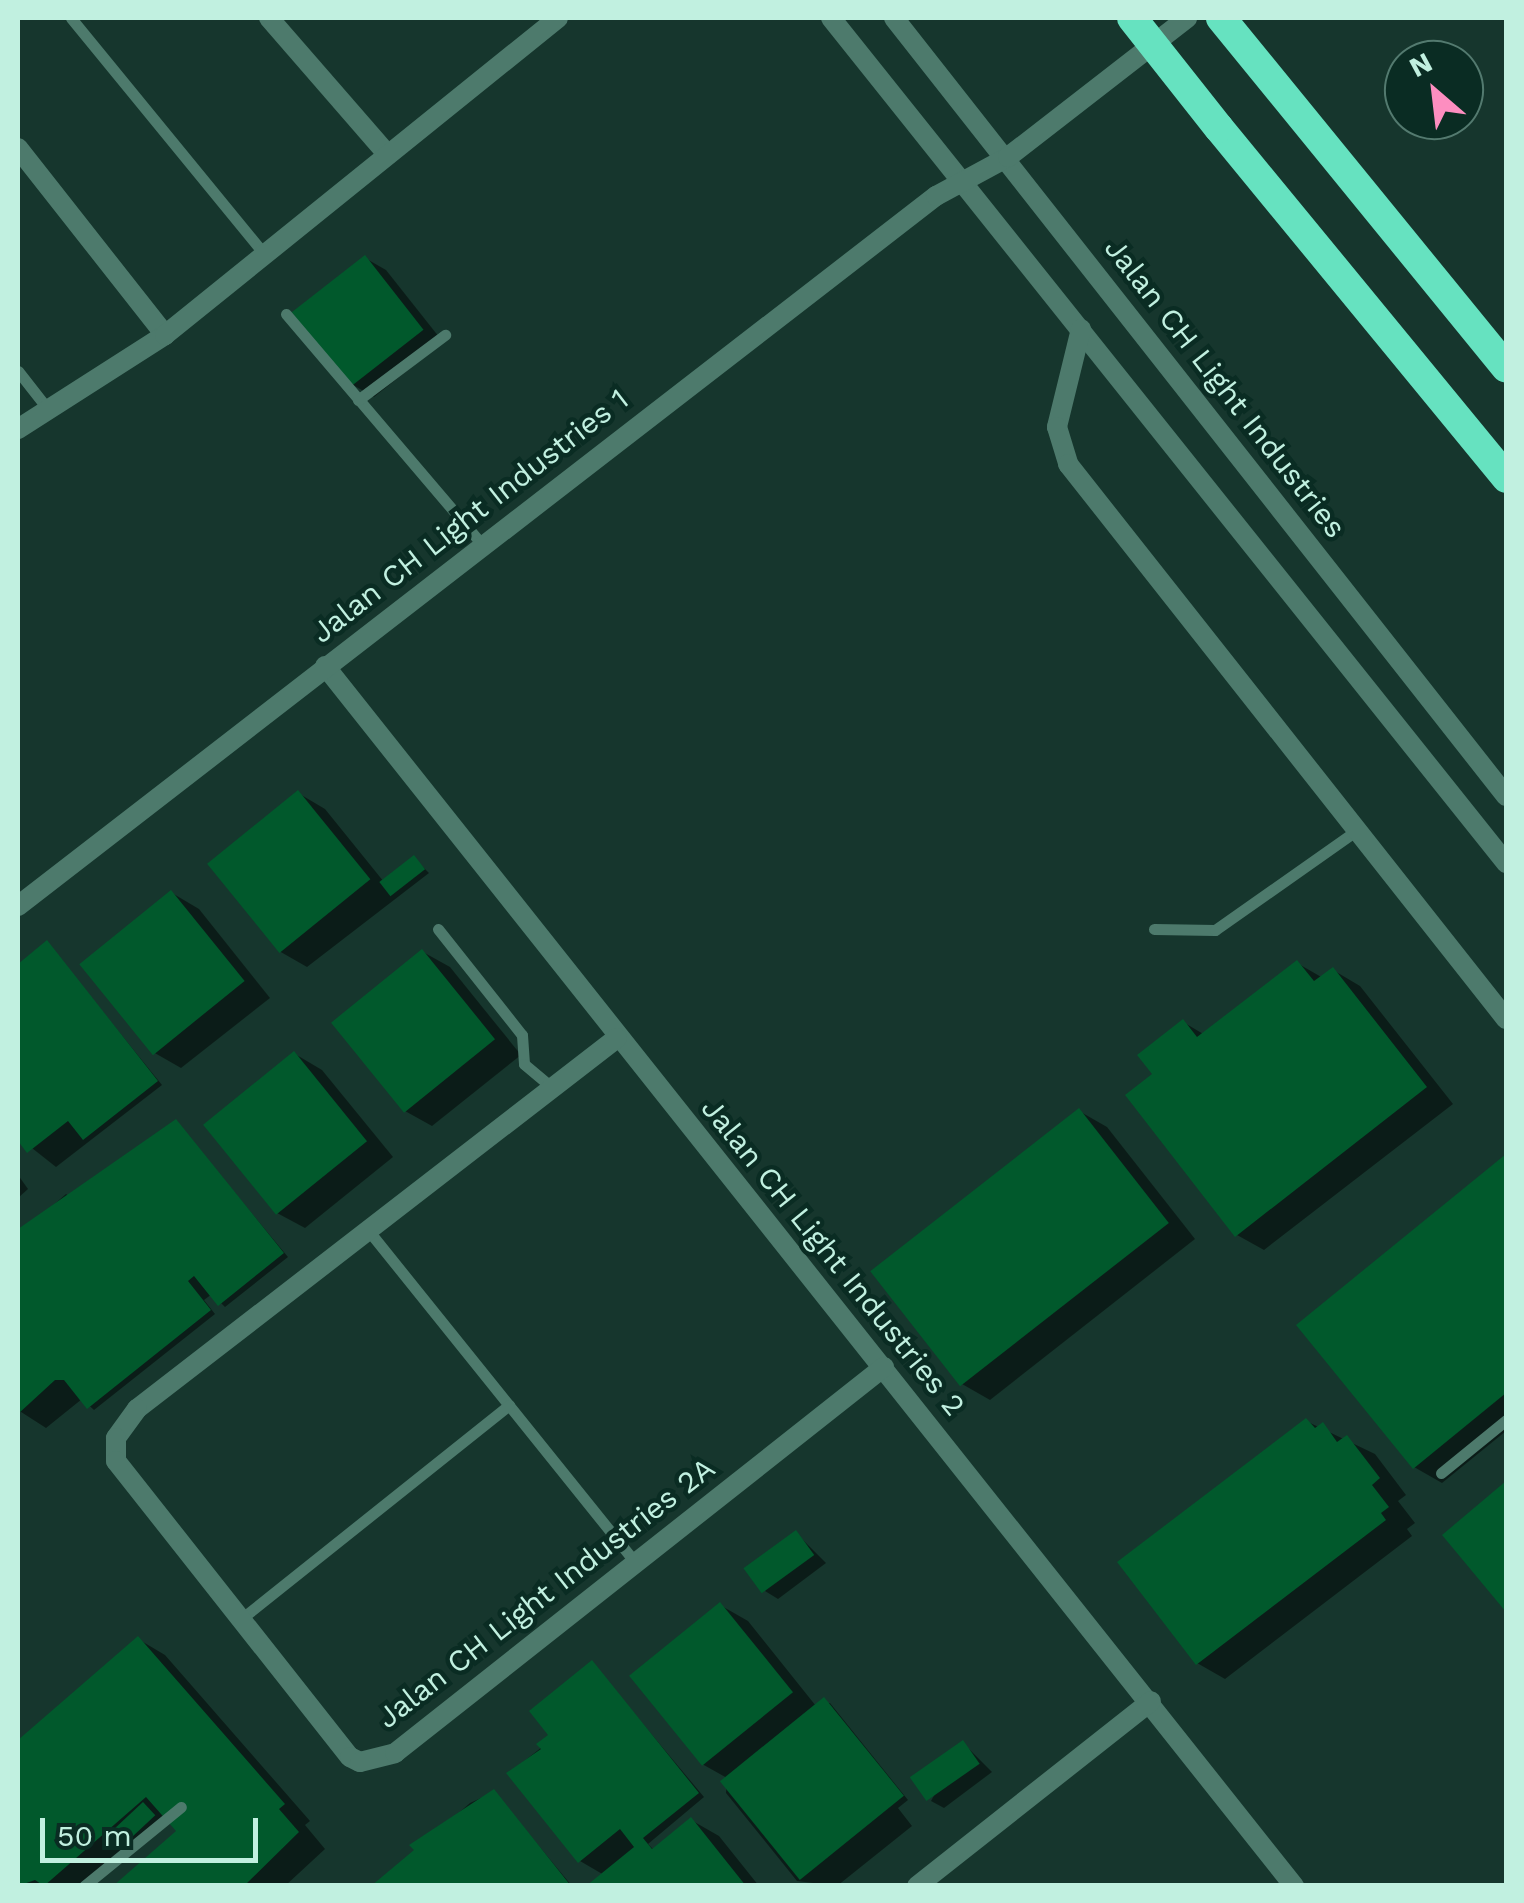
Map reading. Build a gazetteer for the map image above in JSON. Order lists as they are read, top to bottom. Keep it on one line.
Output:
{"streets":{"street":["Jalan CH Light Industries","Jalan CH Light Industries 1","Jalan CH Light Industries 2","Jalan CH Light Industries 2A"]},"crossings":[["Jalan CH Light Industries","Jalan CH Light Industries 1"],["Jalan CH Light Industries 1","Jalan CH Light Industries 2"],["Jalan CH Light Industries 2","Jalan CH Light Industries 2A"]],"scale_bar":"50 m","north":"top left"}
